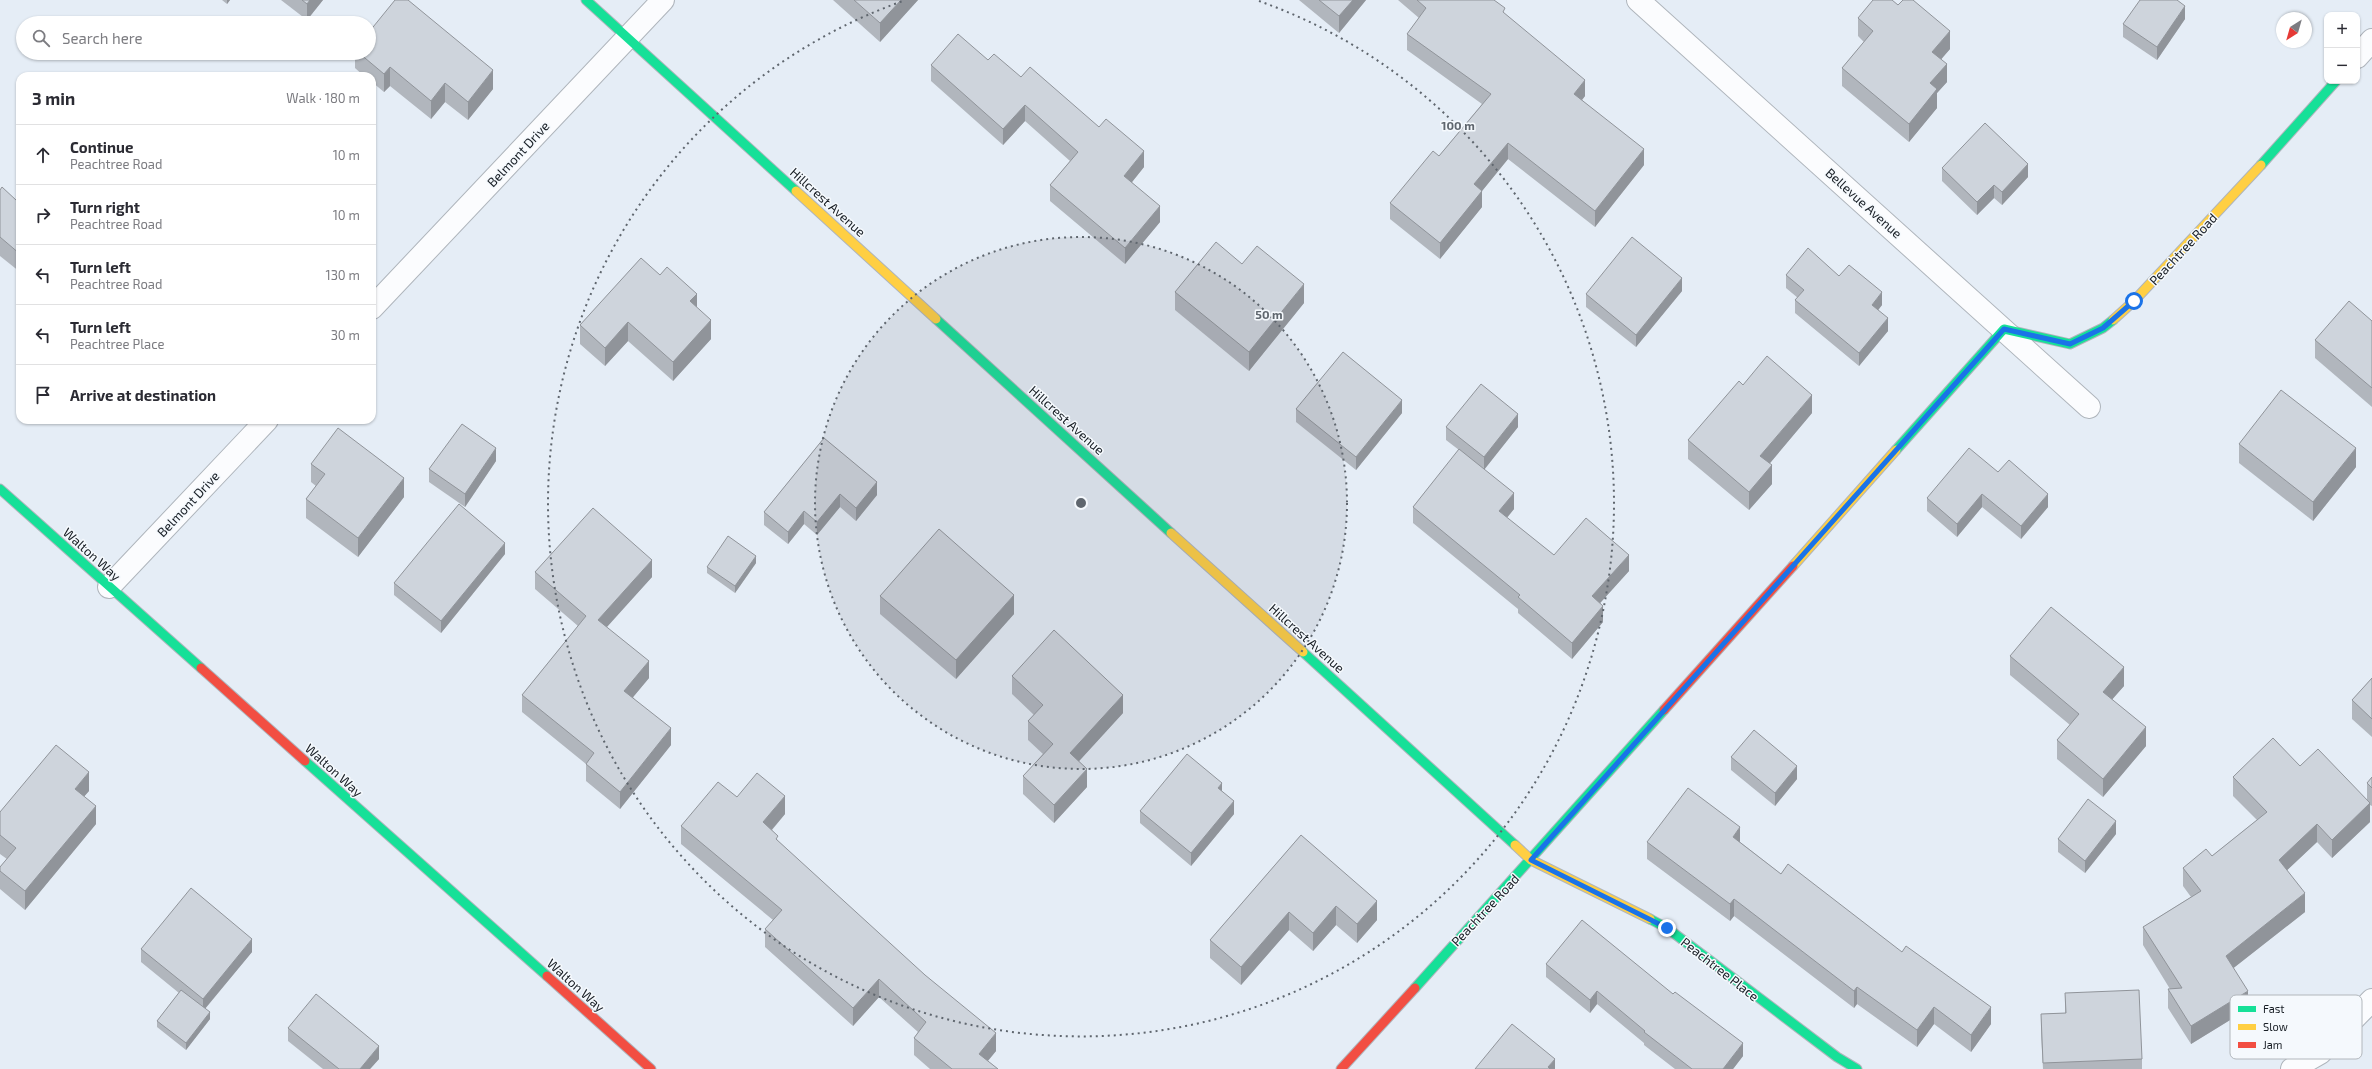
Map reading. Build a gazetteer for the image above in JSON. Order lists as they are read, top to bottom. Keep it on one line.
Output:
{"streets":{"street":["Belmont Drive","Hillcrest Avenue","Bellevue Avenue","Peachtree Road","Walton Way","Peachtree Place"]},"crossings":[["Belmont Drive","Hillcrest Avenue"],["Belmont Drive","Walton Way"],["Hillcrest Avenue","Peachtree Road"],["Hillcrest Avenue","Peachtree Place"],["Bellevue Avenue","Peachtree Road"],["Peachtree Road","Peachtree Place"]],"legend":["Fast","Slow","Jam"],"north":"bottom left","page":{"map_buttons":["+","−"],"search":"Search here","heading":["3 min","Walk · 180 m"],"list":[["Continue","Peachtree Road","10 m"],["Turn right","Peachtree Road","10 m"],["Turn left","Peachtree Road","130 m"],["Turn left","Peachtree Place","30 m"],"Arrive at destination"]},"rings":["100 m","50 m"]}
